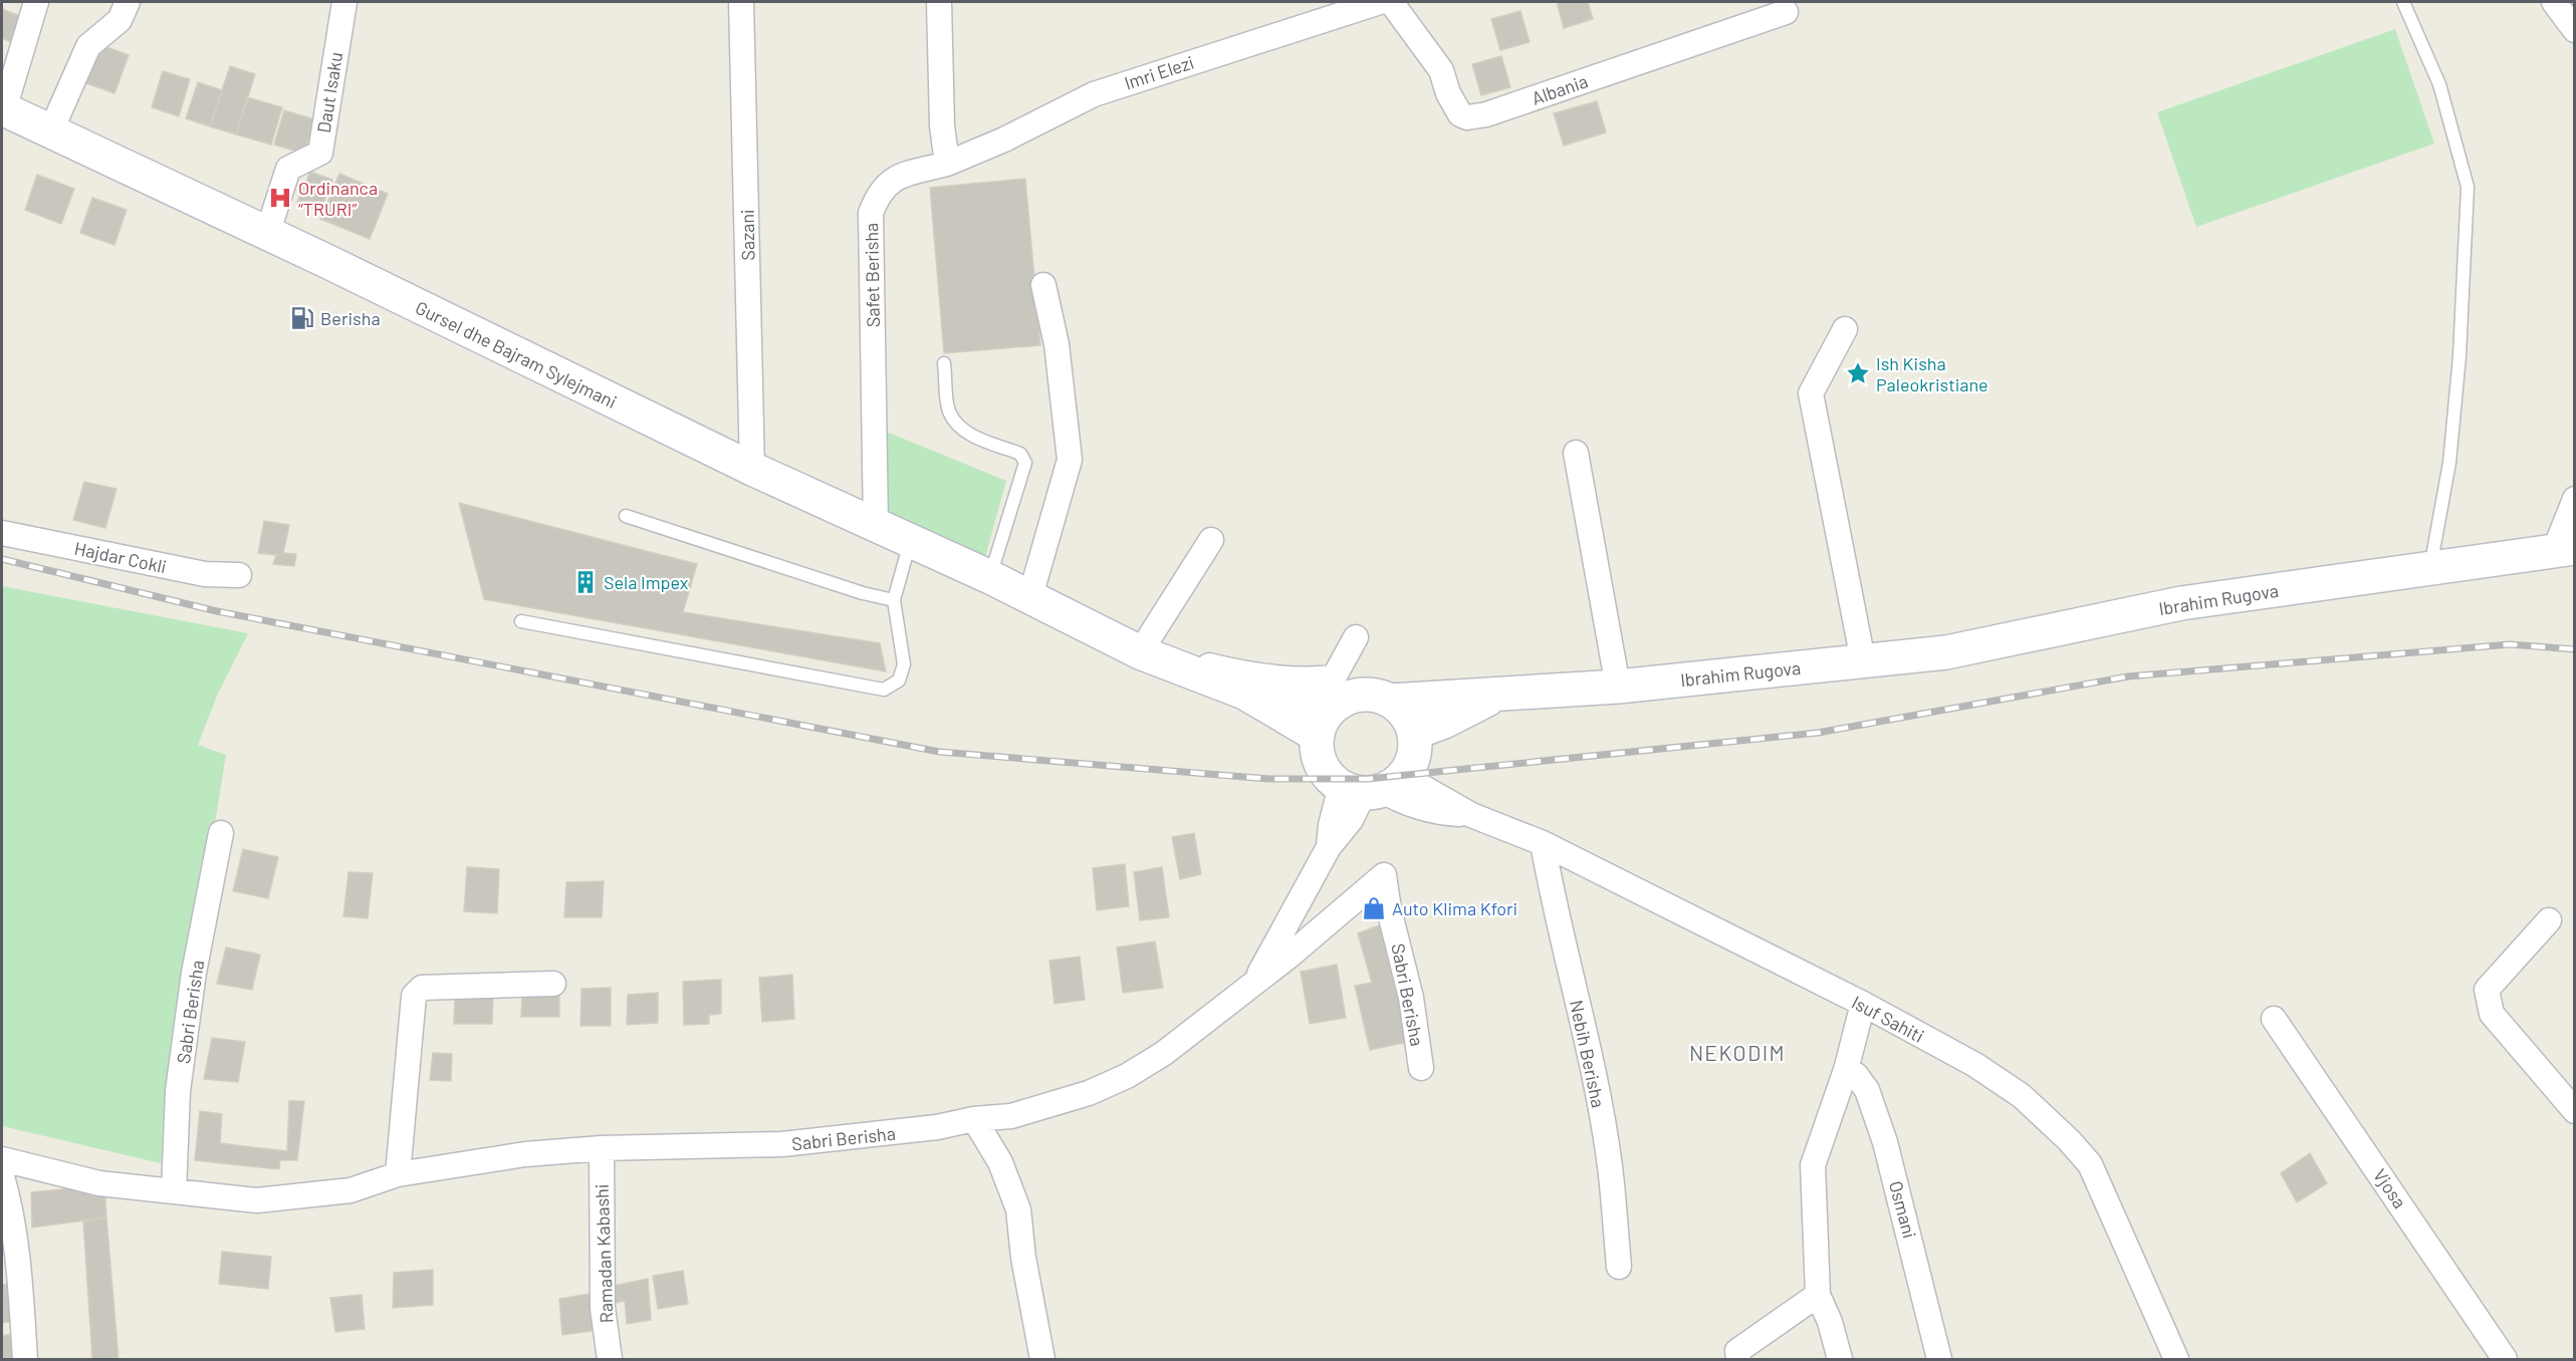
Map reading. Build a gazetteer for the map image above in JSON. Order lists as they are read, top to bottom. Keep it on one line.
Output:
{"streets":{"street":["Imri Elezi","Albania","Daut Isaku","Sazani","Safet Berisha","Gursel dhe Bajram Sylejmani","Hajdar Cokli","Ibrahim Rugova","Sabri Berisha","Isuf Sahiti","Nebih Berisha","Vjosa","Osmani","Ramadan Kabashi"]},"crossings":[["Imri Elezi","Safet Berisha"],["Daut Isaku","Gursel dhe Bajram Sylejmani"],["Sazani","Gursel dhe Bajram Sylejmani"],["Safet Berisha","Gursel dhe Bajram Sylejmani"],["Gursel dhe Bajram Sylejmani","Ibrahim Rugova"],["Gursel dhe Bajram Sylejmani","Sabri Berisha"],["Gursel dhe Bajram Sylejmani","Isuf Sahiti"],["Ibrahim Rugova","Sabri Berisha"],["Ibrahim Rugova","Isuf Sahiti"],["Sabri Berisha","Isuf Sahiti"],["Sabri Berisha","Ramadan Kabashi"],["Isuf Sahiti","Nebih Berisha"]],"districts":["NEKODIM"],"places":{"hospital":["Ordinanca “TRURI”"],"fuel station":["Berisha"],"place":["Ish Kisha Paleokristiane"],"building":["Sela Impex"],"shop":["Auto Klima Kfori"]}}
